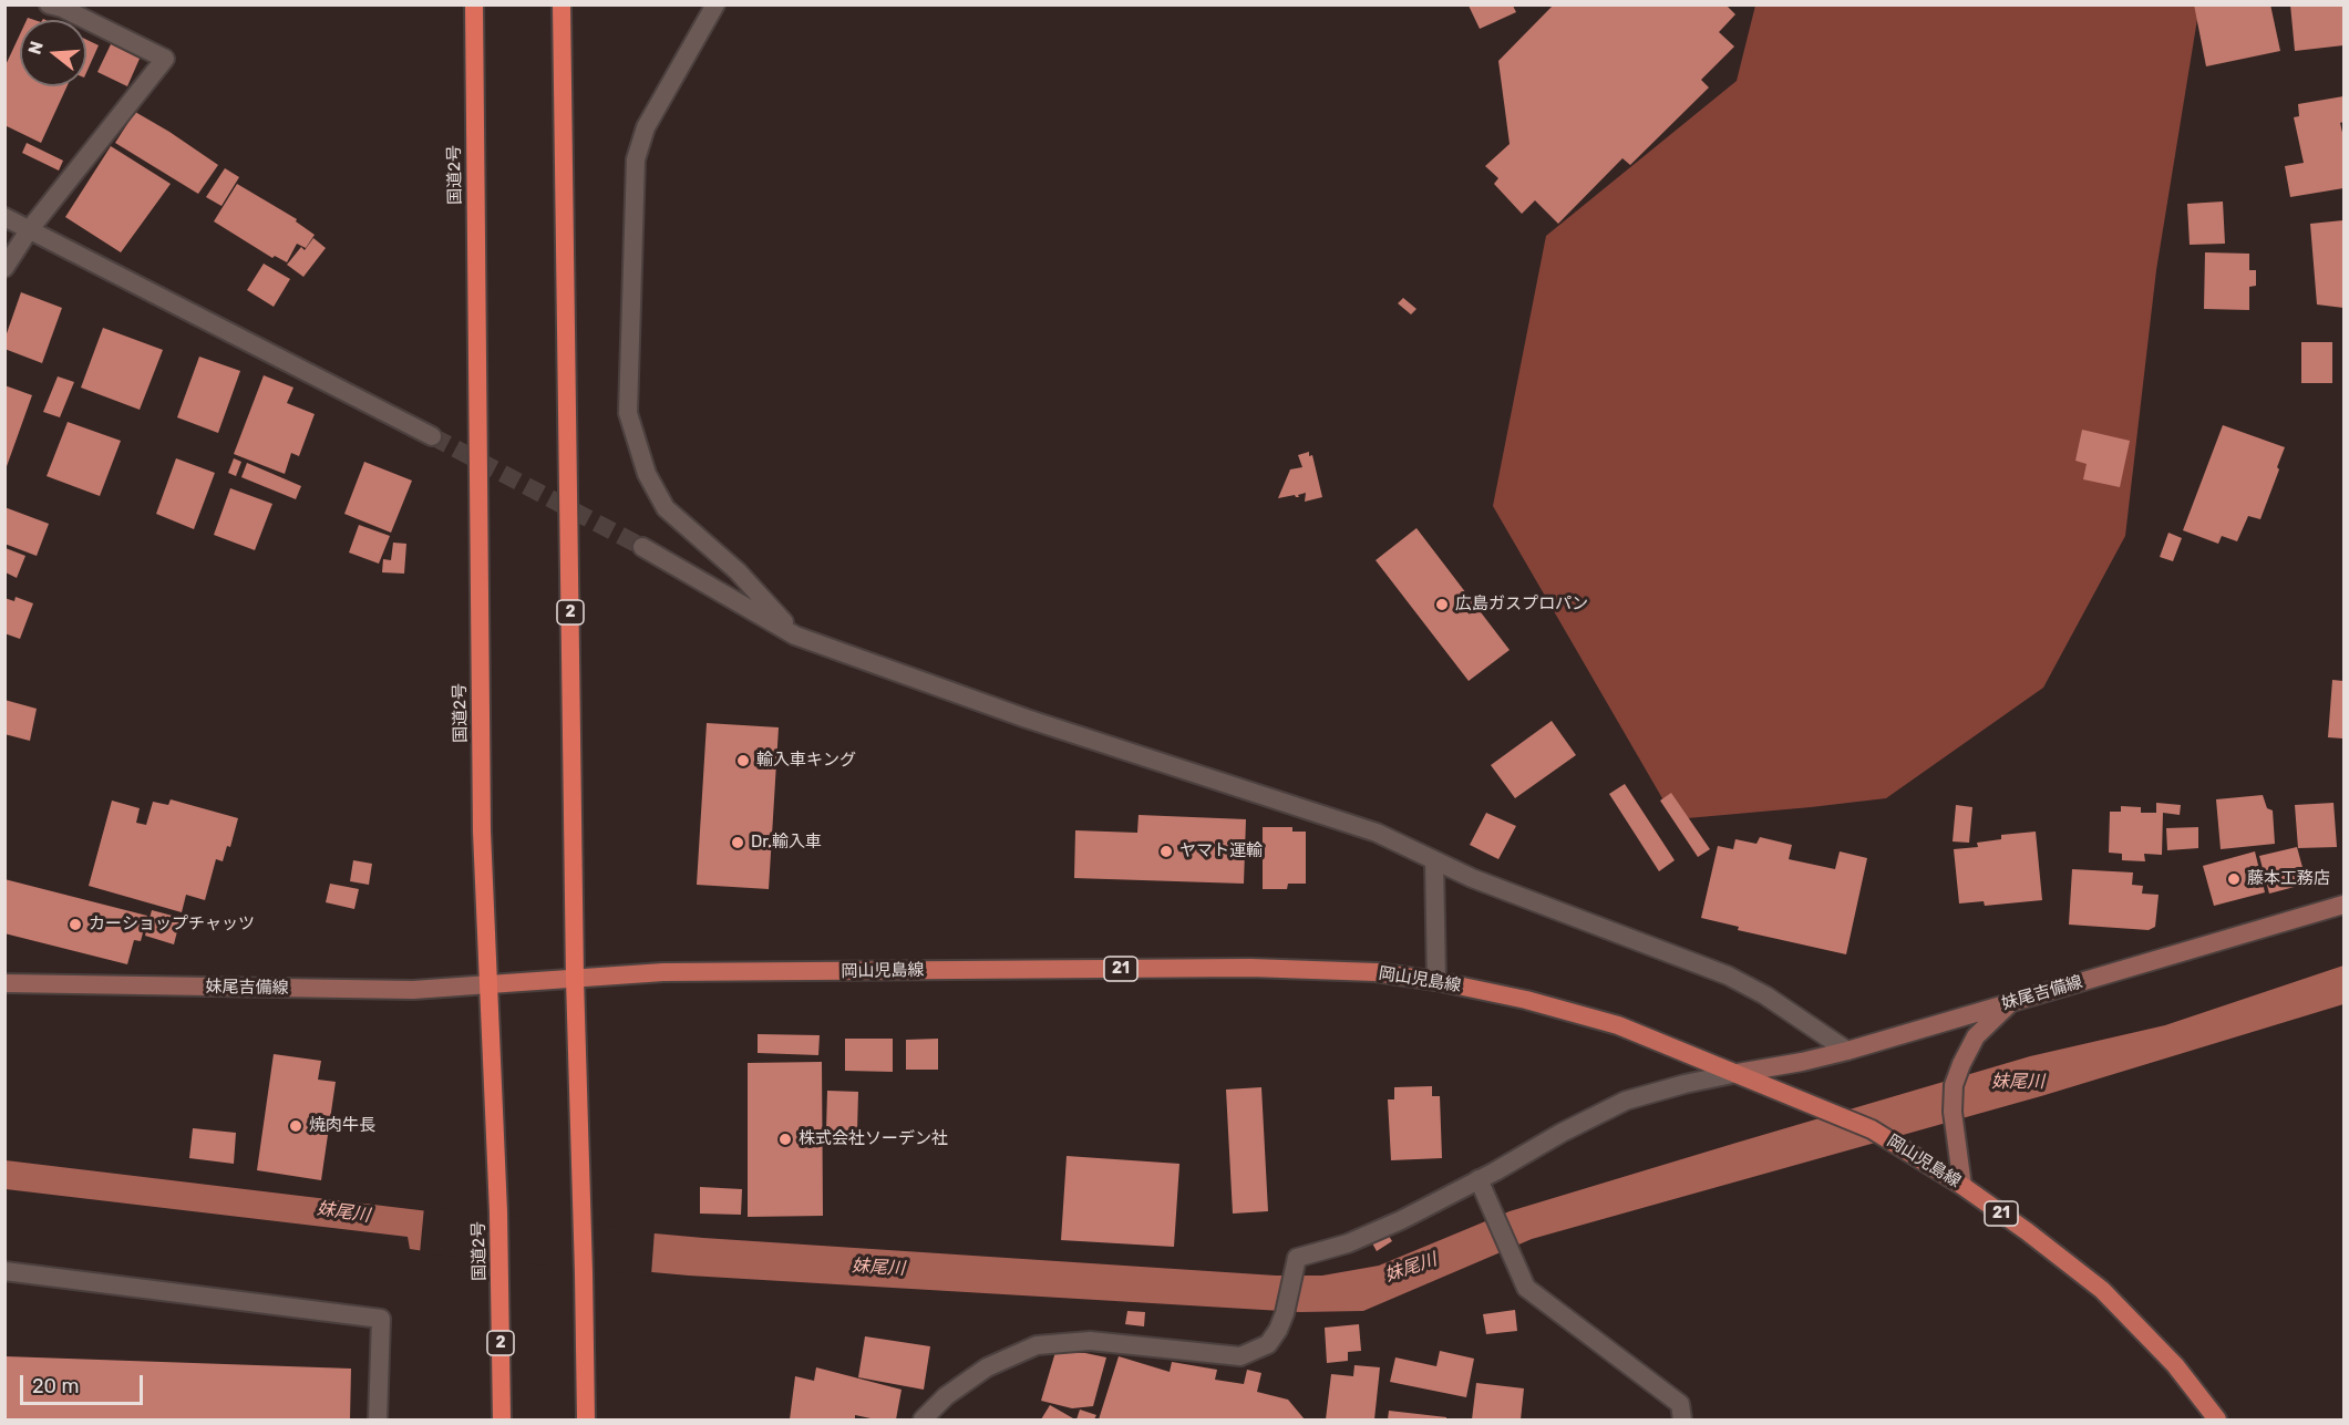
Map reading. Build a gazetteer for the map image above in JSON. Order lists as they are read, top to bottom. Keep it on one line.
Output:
{"streets":{"highway":["国道2号","2"],"main road":["21","岡山児島線","妹尾吉備線"]},"crossings":[["国道2号","岡山児島線"],["国道2号","妹尾吉備線"],["2","岡山児島線"],["岡山児島線","妹尾吉備線"]],"water":["妹尾川"],"places":["広島ガスプロパン","輸入車キング","Dr.輸入車","ヤマト運輸","藤本工務店","カーショップチャッツ","焼肉牛長","株式会社ソーデン社"],"scale_bar":"20 m","north":"left"}
